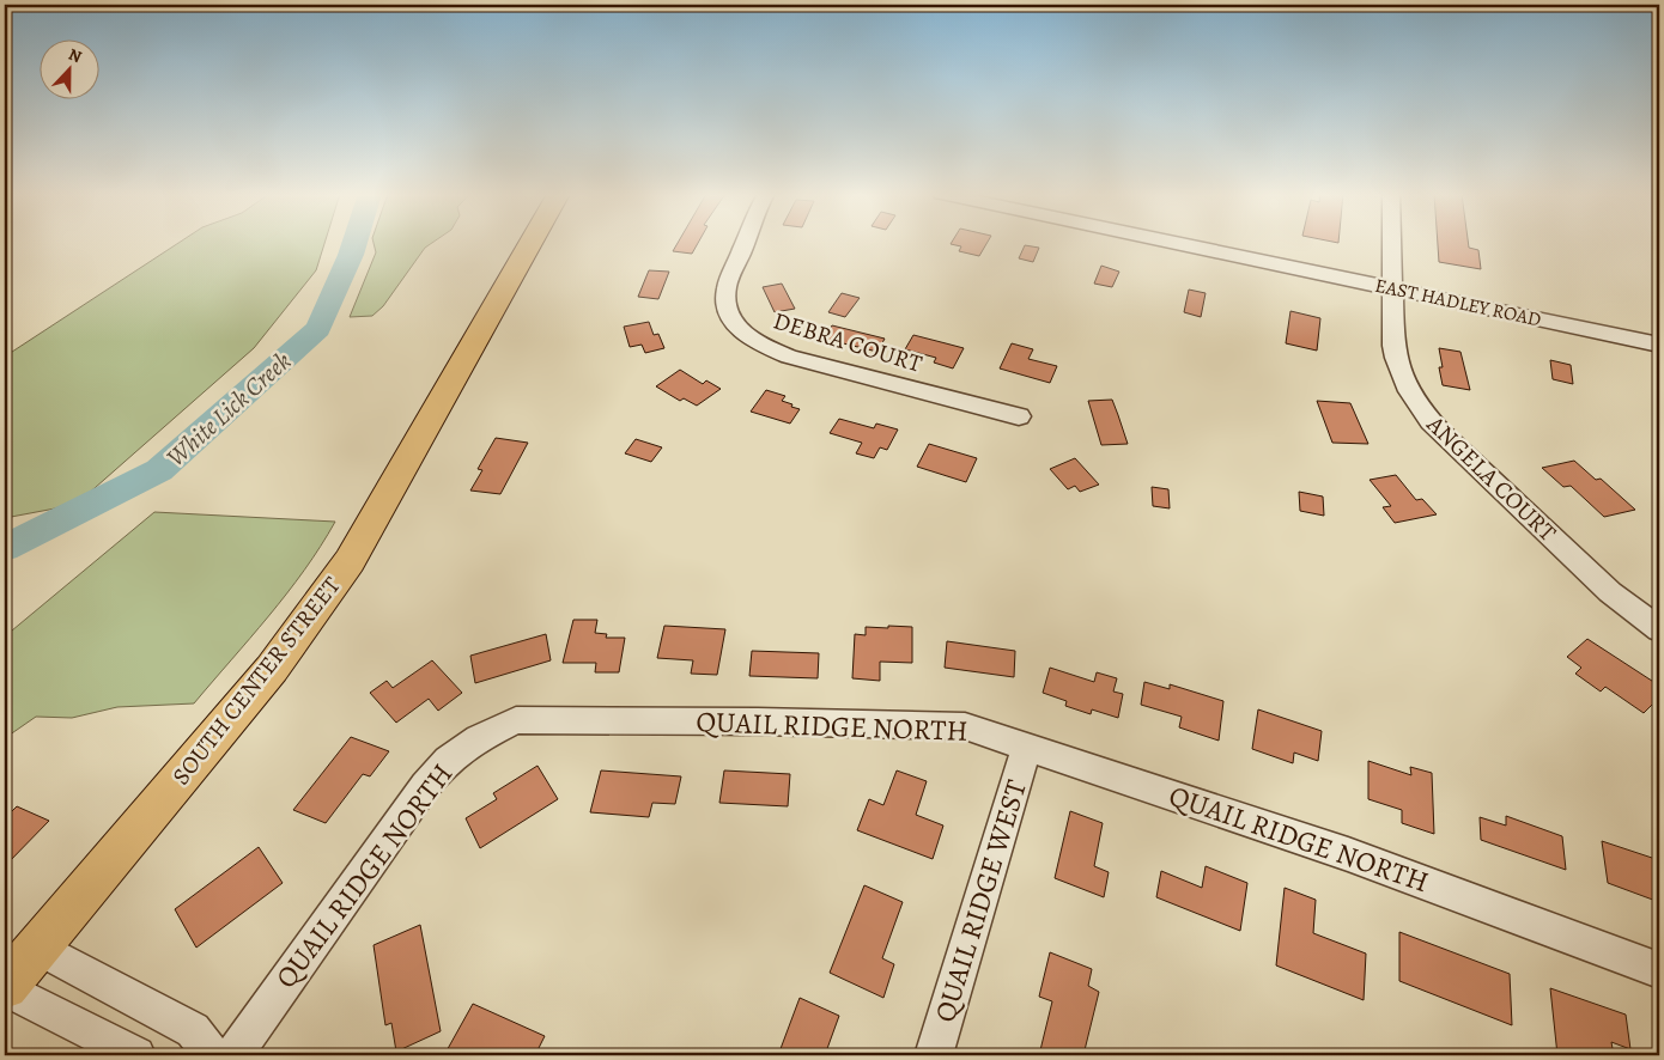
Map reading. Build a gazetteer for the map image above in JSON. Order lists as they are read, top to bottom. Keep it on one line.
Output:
{"streets":{"main road":["SOUTH CENTER STREET"],"street":["EAST HADLEY ROAD","DEBRA COURT","ANGELA COURT","QUAIL RIDGE NORTH","QUAIL RIDGE WEST"]},"crossings":[["EAST HADLEY ROAD","ANGELA COURT"],["QUAIL RIDGE NORTH","QUAIL RIDGE WEST"]],"water":["White Lick Creek"],"north":"top"}
